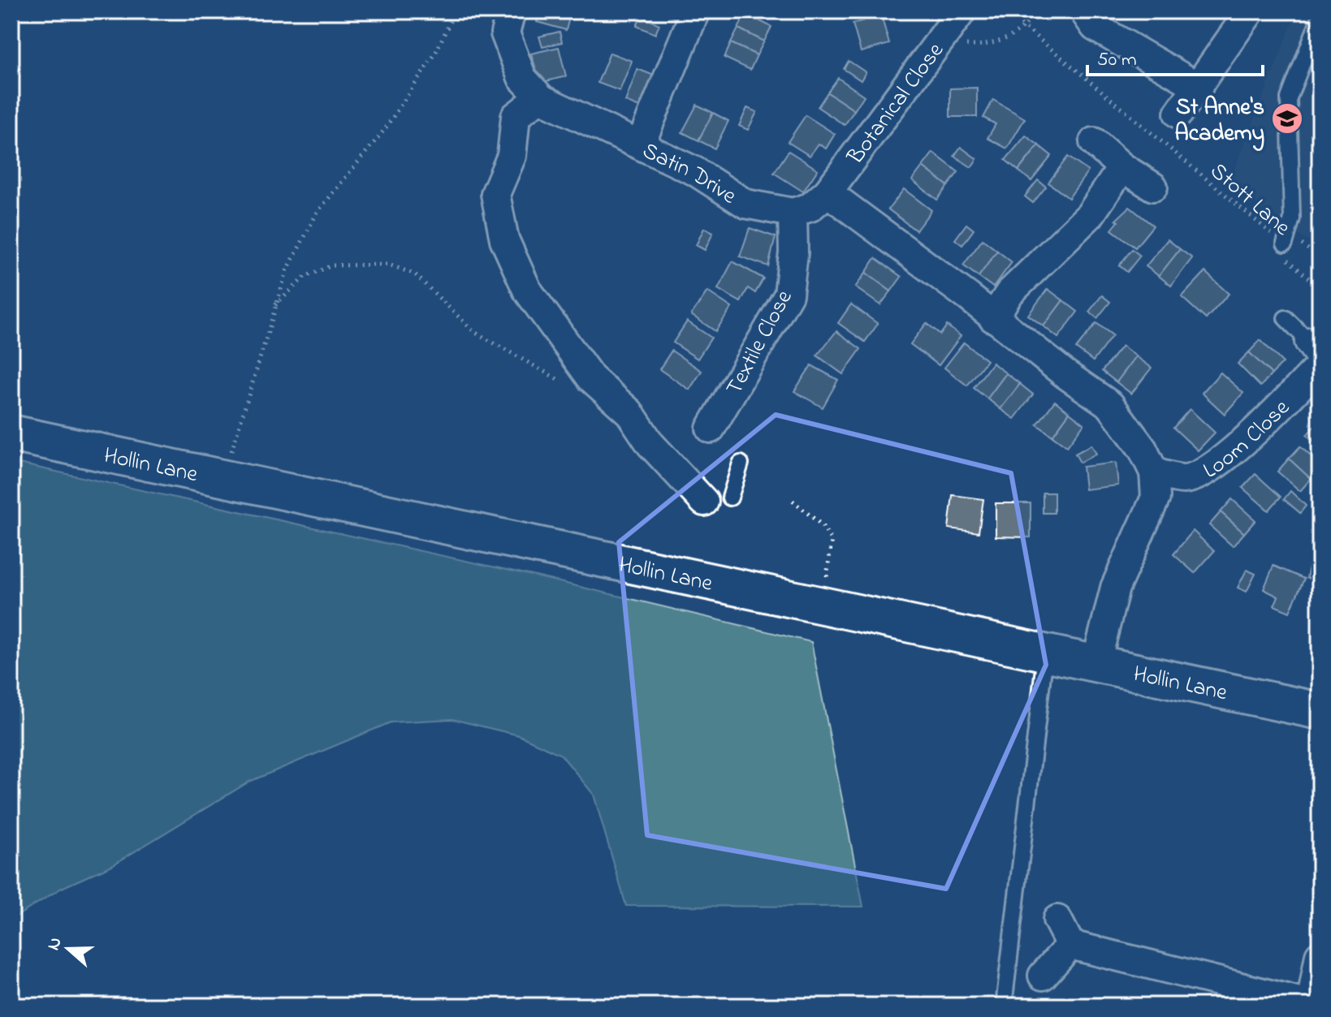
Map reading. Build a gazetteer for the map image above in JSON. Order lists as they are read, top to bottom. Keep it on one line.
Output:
{"streets":{"main road":["Hollin Lane"],"street":["Botanical Close","Satin Drive","Textile Close","Loom Close"],"path":["Stott Lane"]},"crossings":[["Satin Drive","Textile Close"]],"places":{"school or university":["St Anne's Academy"]},"scale_bar":"50 m","north":"left"}
